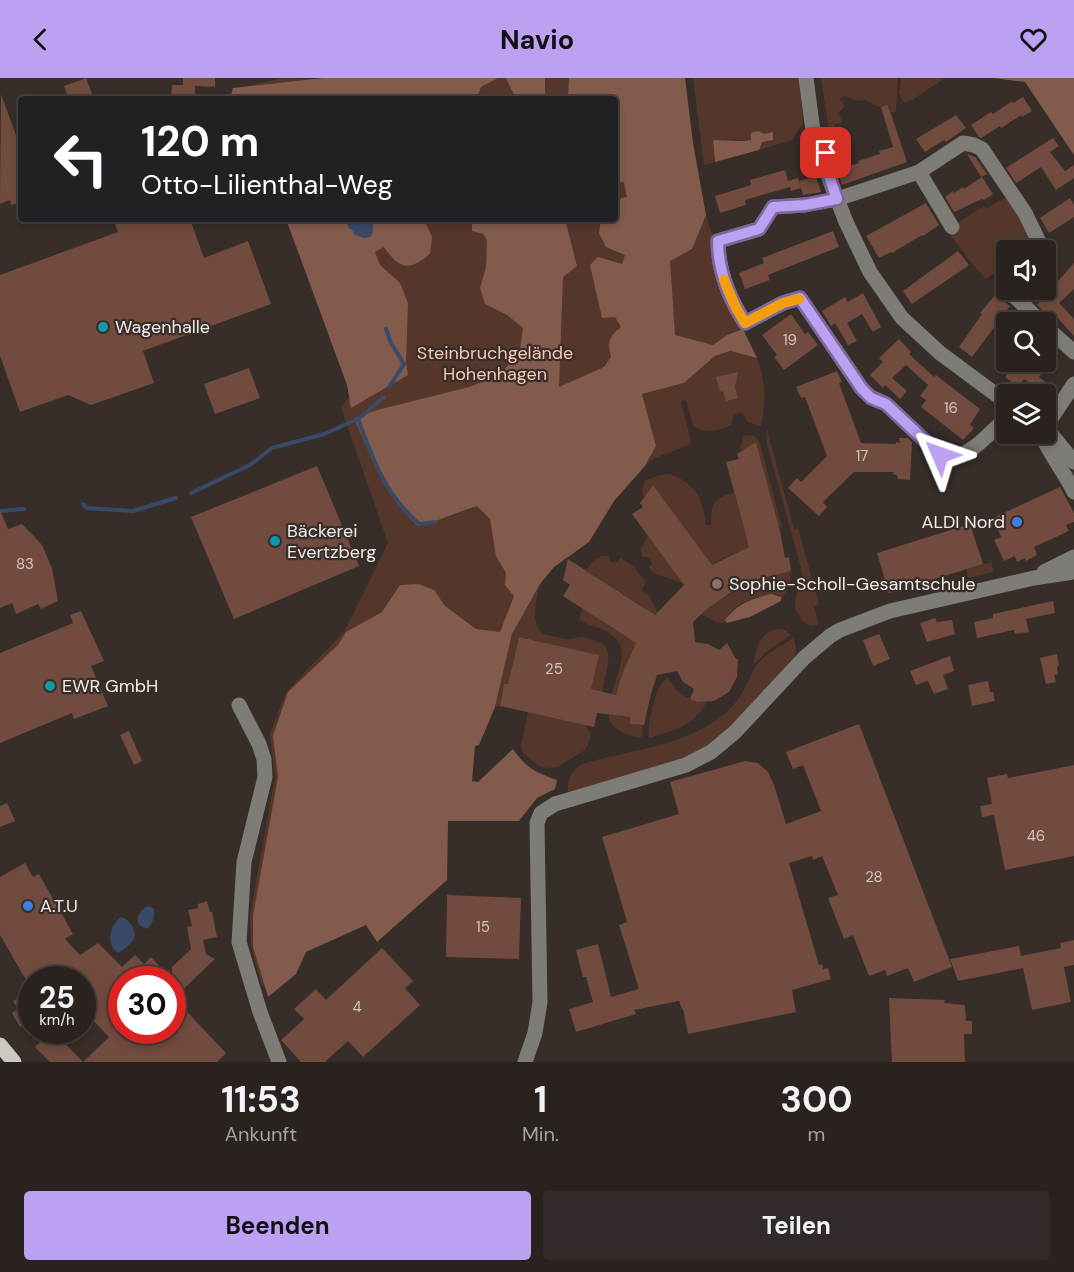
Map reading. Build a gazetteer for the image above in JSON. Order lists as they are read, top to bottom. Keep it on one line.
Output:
{"parks":["Steinbruchgelände Hohenhagen"],"places":["Wagenhalle","ALDI Nord","Bäckerei Evertzberg","Sophie-Scholl-Gesamtschule","EWR GmbH","A.T.U"],"house_numbers":["19","16","17","83","25","46","28","15","4"],"page":{"header":"Navio","turn":["120 m","Otto-Lilienthal-Weg"],"speed":"25 km/h","limit":"30","eta":["11:53","Ankunft","1","Min.","300","m"],"buttons":["Beenden","Teilen"]}}
